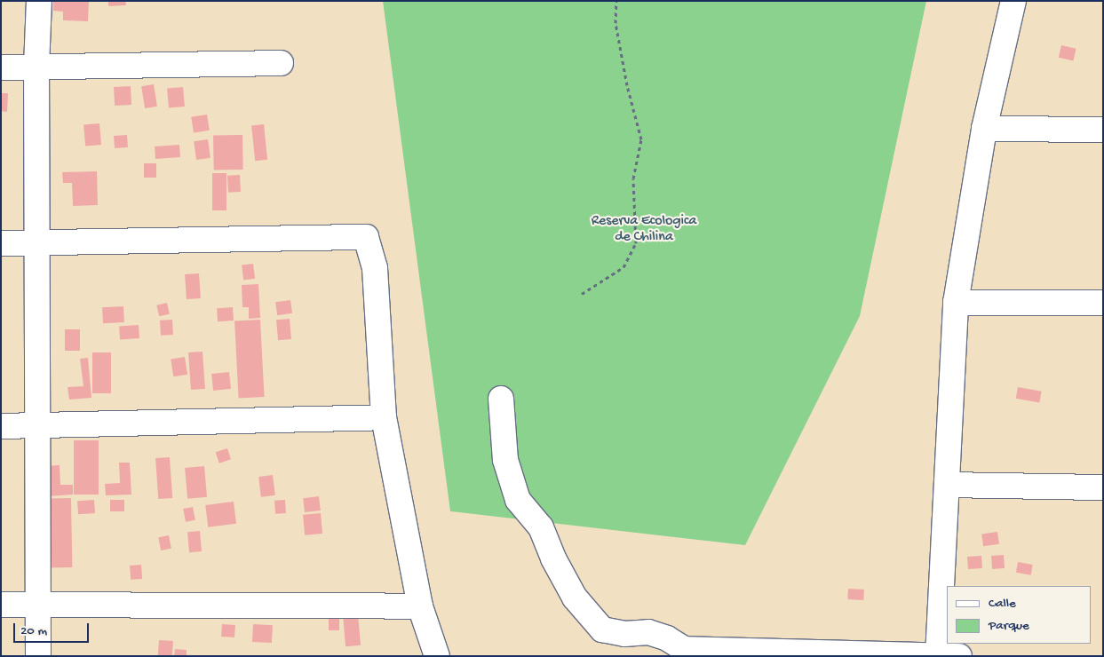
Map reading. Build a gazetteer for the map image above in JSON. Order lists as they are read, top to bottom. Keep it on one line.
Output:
{"parks":["Reserva Ecologica de Chilina"],"legend":["Calle","Parque"],"scale_bar":"20 m"}
